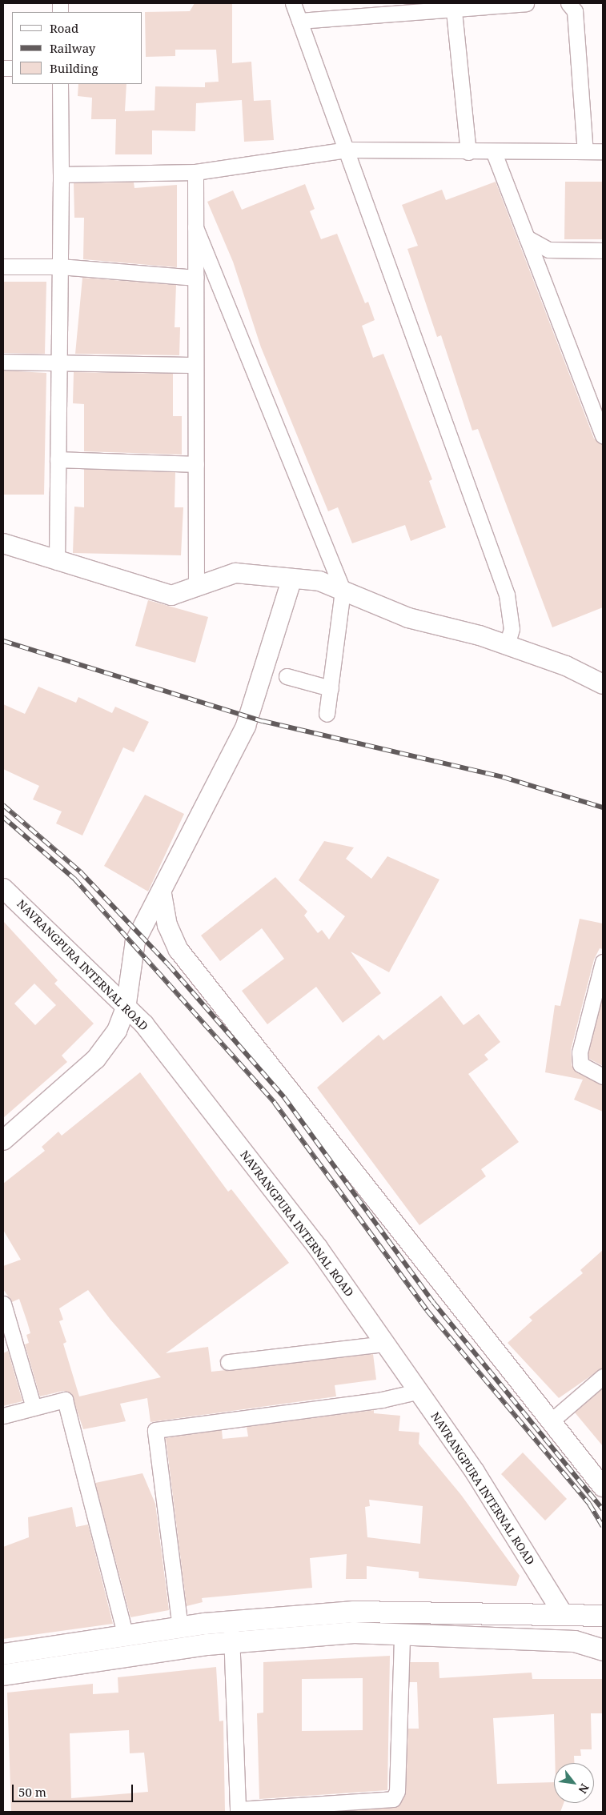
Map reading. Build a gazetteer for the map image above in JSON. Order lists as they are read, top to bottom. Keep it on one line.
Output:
{"streets":{"street":["NAVRANGPURA INTERNAL ROAD"]},"legend":["Road","Railway","Building"],"scale_bar":"50 m","north":"bottom right"}
